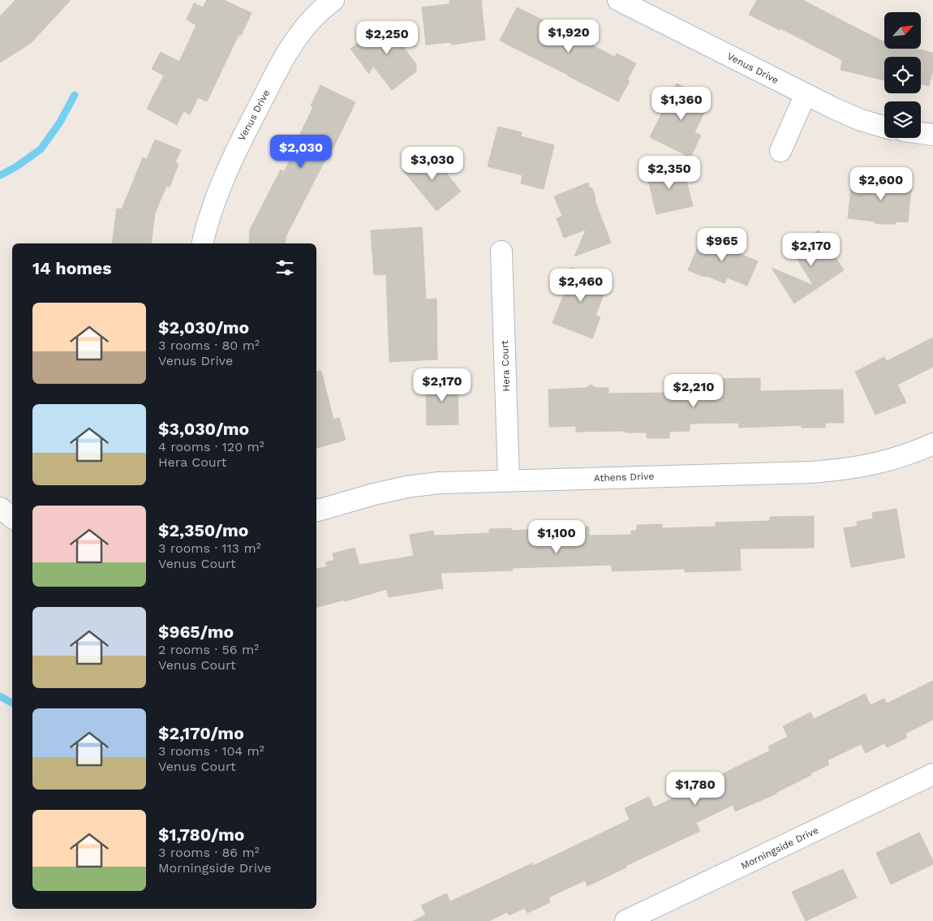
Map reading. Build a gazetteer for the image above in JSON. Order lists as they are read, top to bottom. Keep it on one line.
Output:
{"streets":{"street":["Venus Drive","Hera Court","Athens Drive","Morningside Drive"]},"crossings":[["Hera Court","Athens Drive"]],"north":"top right","page":{"price":["$1,920","$2,250","$1,360","$2,030","$3,030","$2,350","$2,600","$965","$2,170","$2,460","$2,170","$2,210","$1,100","$1,780"],"heading":"14 homes","list":[{"name":"$2,030/mo","note":"3 rooms · 80 m² · Venus Drive"},{"name":"$3,030/mo","note":"4 rooms · 120 m² · Hera Court"},{"name":"$2,350/mo","note":"3 rooms · 113 m² · Venus Court"},{"name":"$965/mo","note":"2 rooms · 56 m² · Venus Court"},{"name":"$2,170/mo","note":"3 rooms · 104 m² · Venus Court"},{"name":"$1,780/mo","note":"3 rooms · 86 m² · Morningside Drive"}]}}
